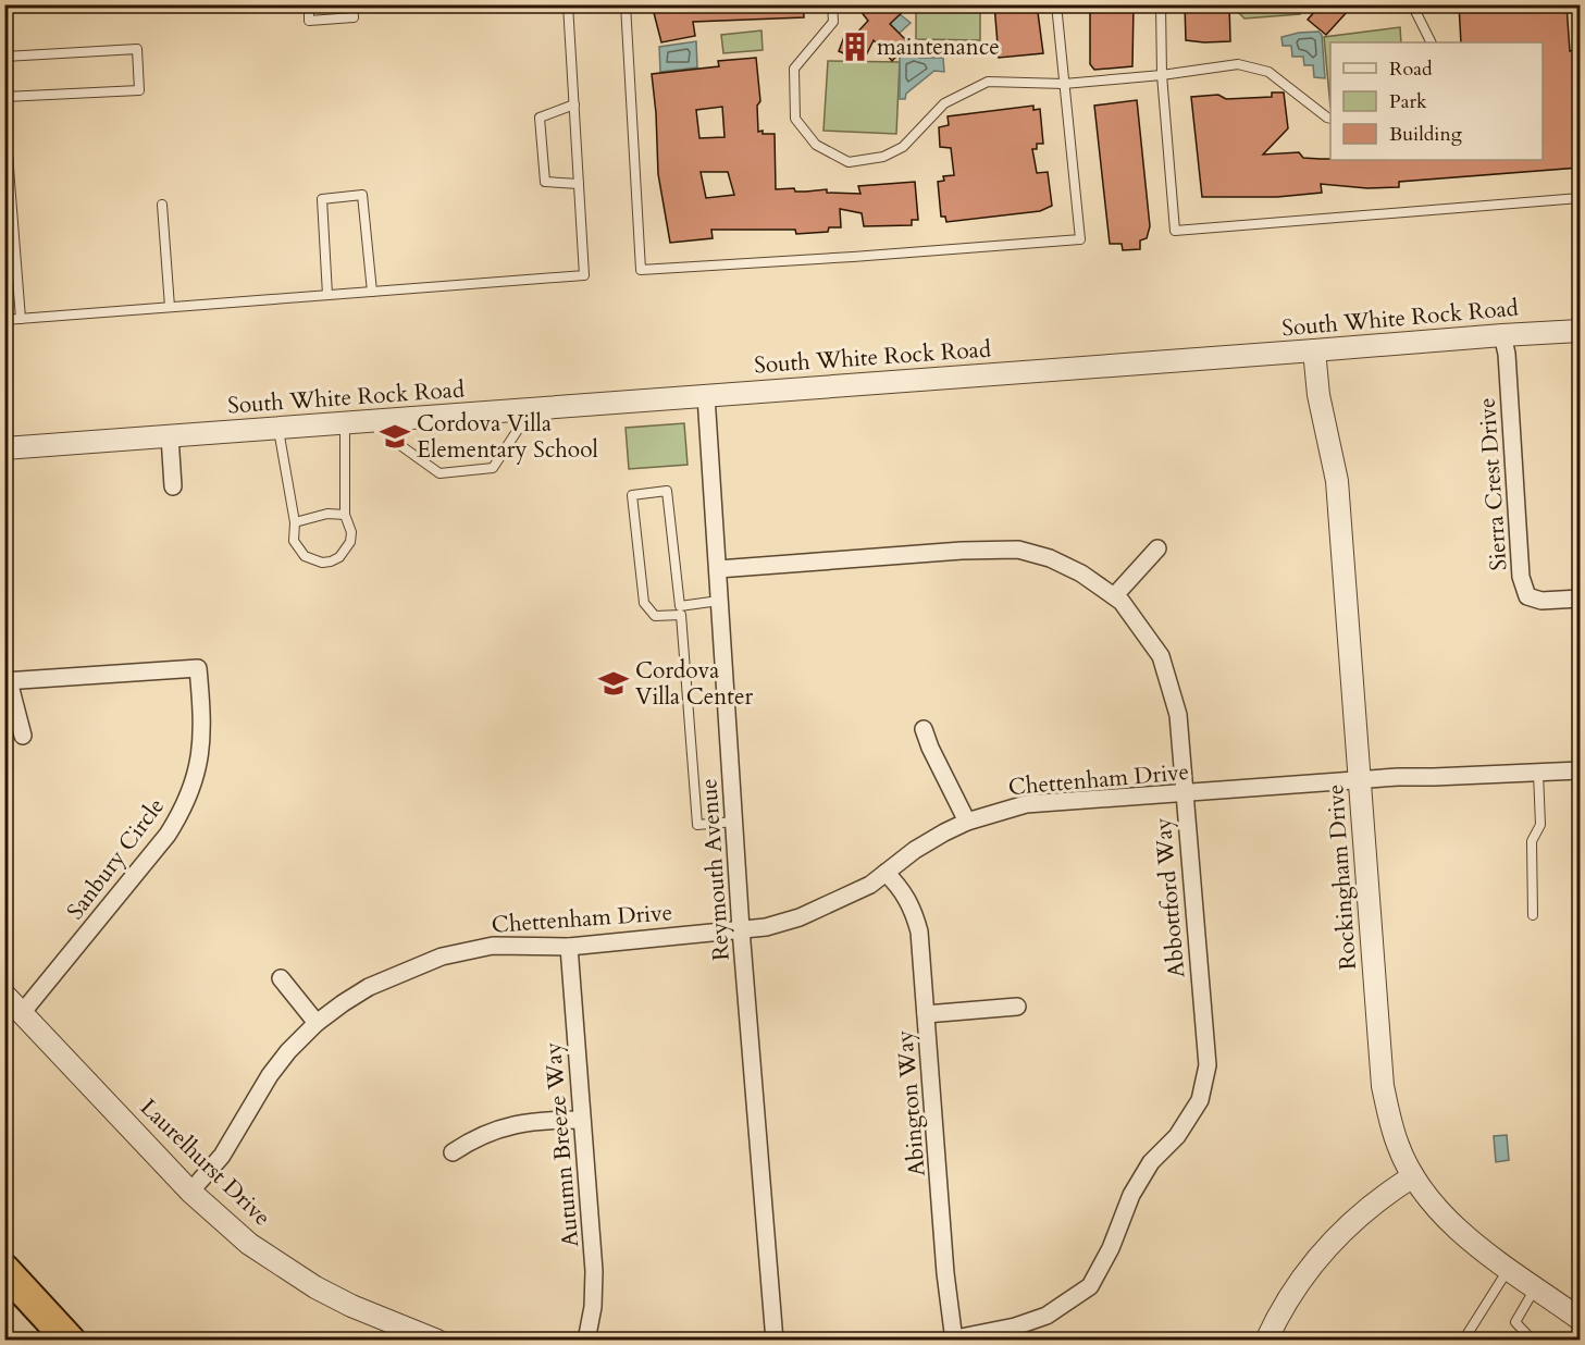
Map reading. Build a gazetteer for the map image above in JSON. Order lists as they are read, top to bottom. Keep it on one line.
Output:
{"streets":{"street":["South White Rock Road","Sierra Crest Drive","Chettenham Drive","Sanbury Circle","Reymouth Avenue","Rockingham Drive","Abbottford Way","Abington Way","Autumn Breeze Way","Laurelhurst Drive"]},"crossings":[["South White Rock Road","Sierra Crest Drive"],["South White Rock Road","Reymouth Avenue"],["South White Rock Road","Rockingham Drive"],["Chettenham Drive","Reymouth Avenue"],["Chettenham Drive","Rockingham Drive"],["Chettenham Drive","Abbottford Way"],["Chettenham Drive","Abington Way"],["Chettenham Drive","Autumn Breeze Way"],["Chettenham Drive","Laurelhurst Drive"],["Sanbury Circle","Laurelhurst Drive"],["Reymouth Avenue","Abbottford Way"],["Abbottford Way","Abington Way"]],"places":{"building":["maintenance"],"school or university":["Cordova Villa Elementary School","Cordova Villa Center"]},"legend":["Road","Park","Building"]}
